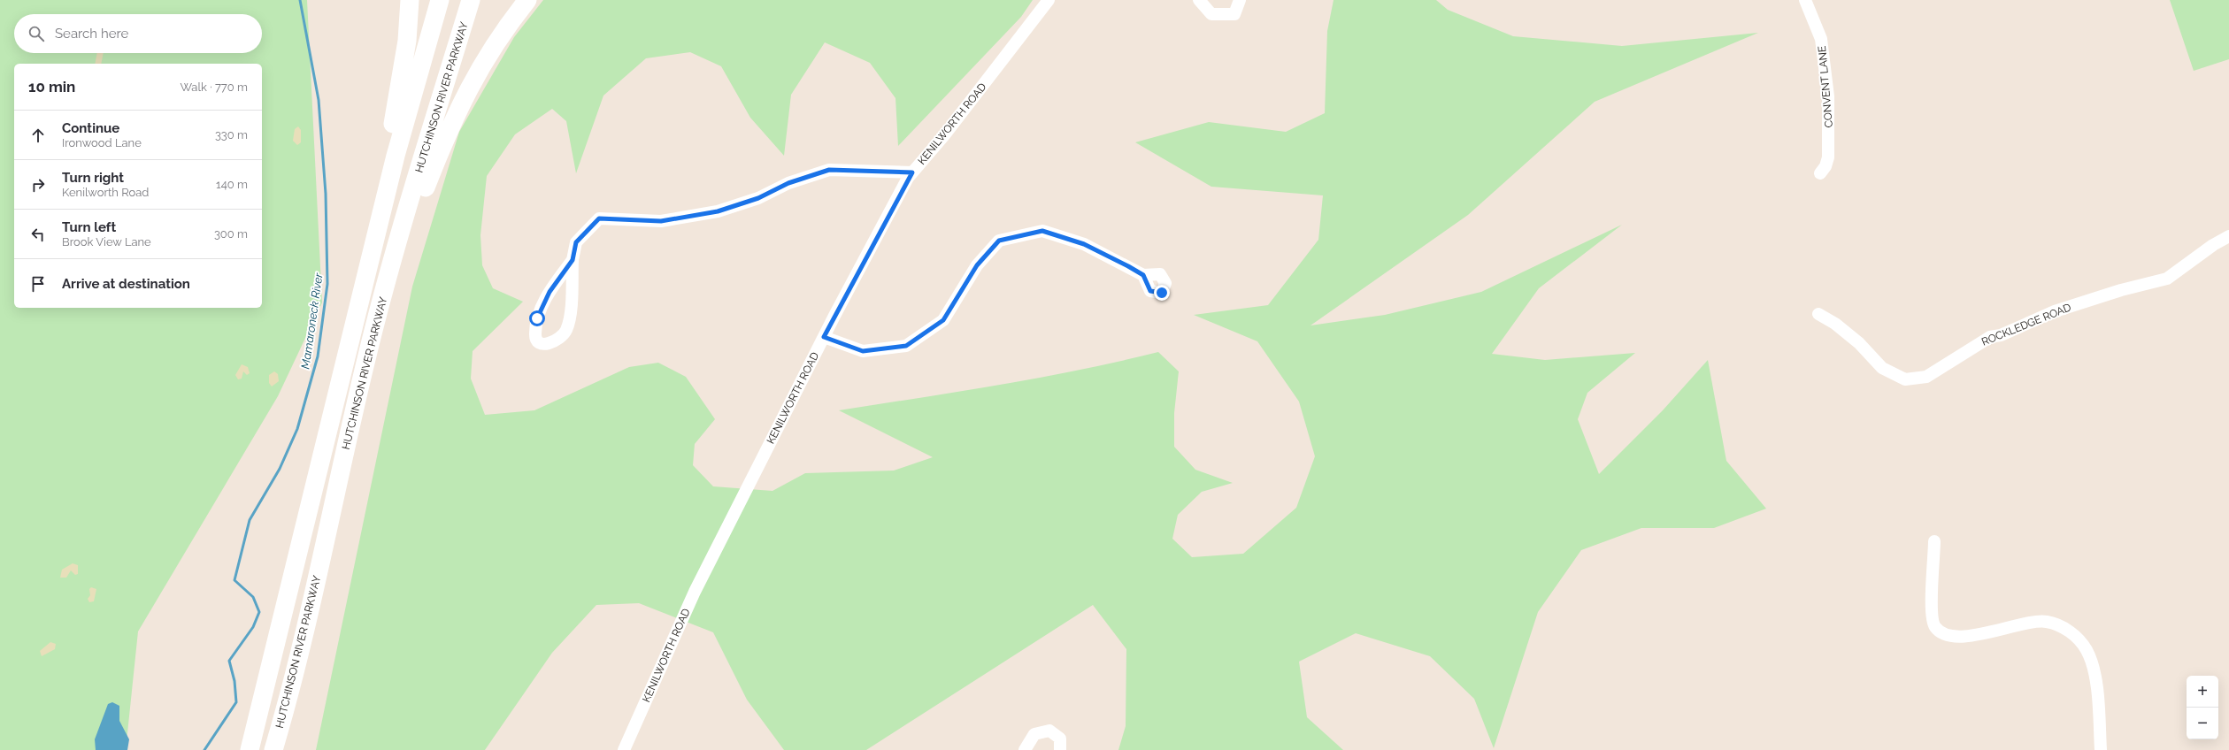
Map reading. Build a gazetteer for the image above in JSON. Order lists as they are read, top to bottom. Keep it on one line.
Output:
{"streets":{"highway":["HUTCHINSON RIVER PARKWAY"],"street":["CONVENT LANE","KENILWORTH ROAD","ROCKLEDGE ROAD"]},"water":["Mamaroneck River"],"page":{"search":"Search here","heading":["10 min","Walk · 770 m"],"list":[["Continue","Ironwood Lane","330 m"],["Turn right","Kenilworth Road","140 m"],["Turn left","Brook View Lane","300 m"],"Arrive at destination"],"map_buttons":["+","−"]}}
